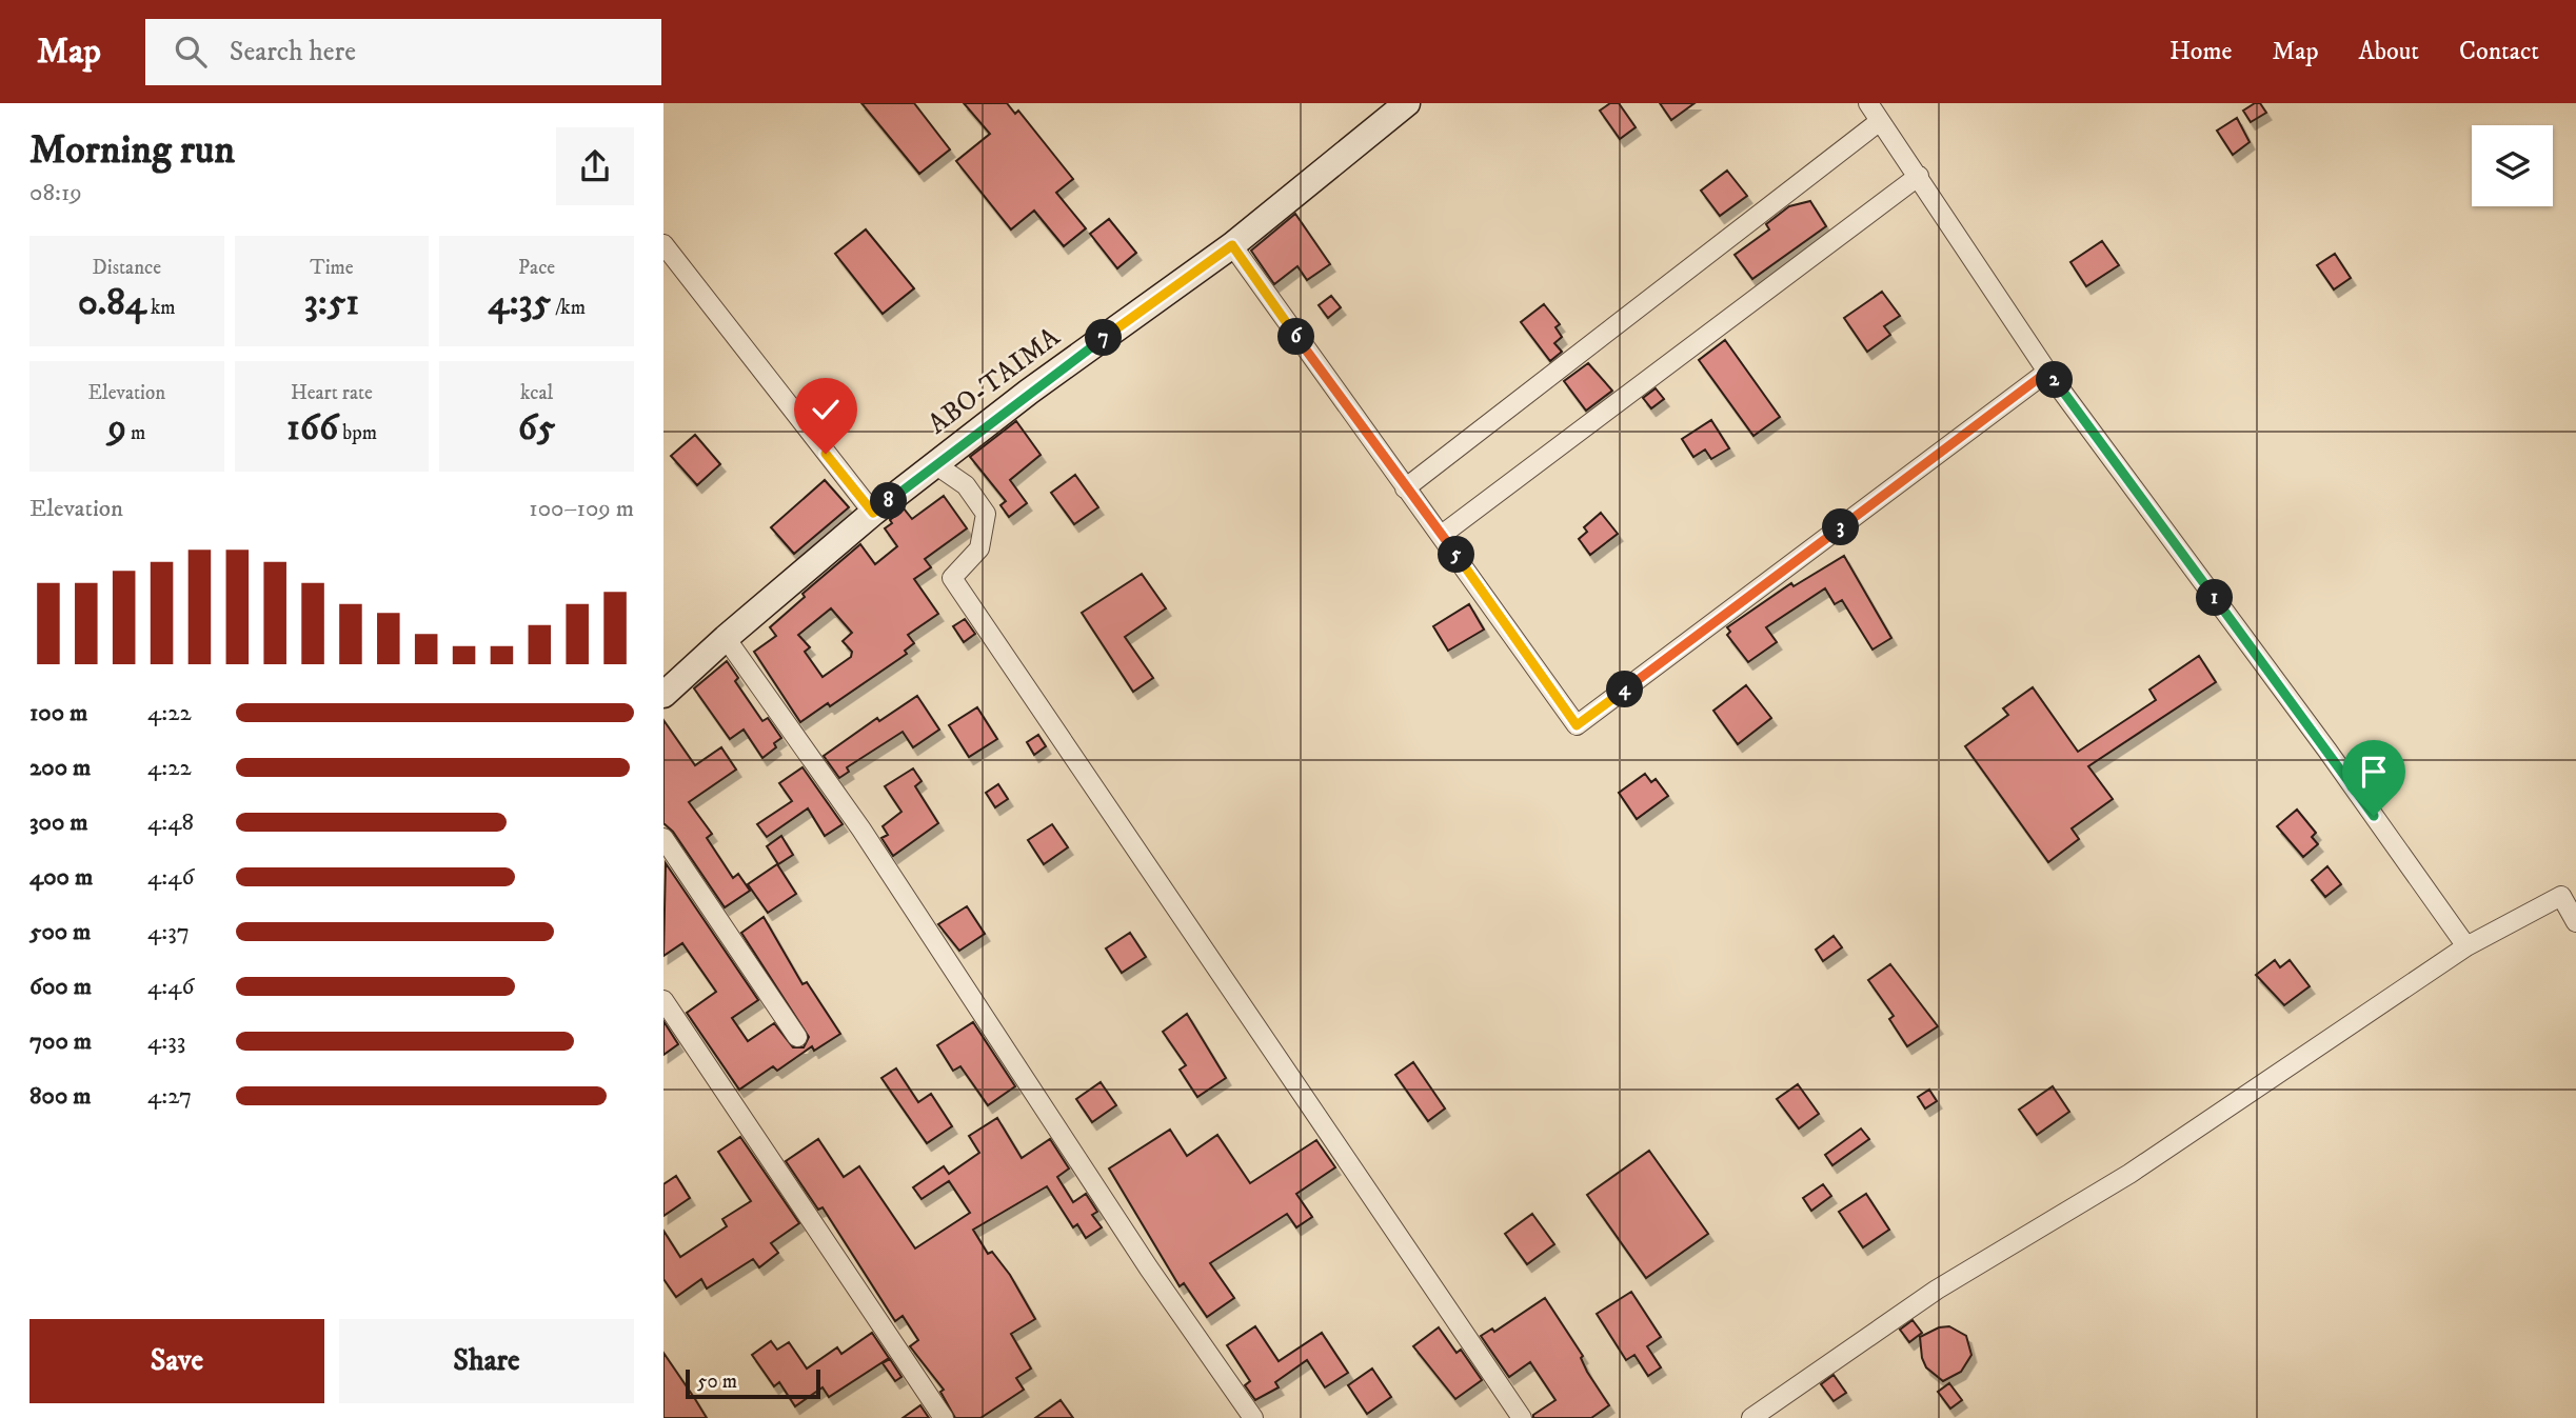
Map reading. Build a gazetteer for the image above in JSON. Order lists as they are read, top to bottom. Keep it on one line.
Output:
{"streets":{"street":["ABO-TAIMA"]},"scale_bar":"50 m","page":{"header":"Map","search":"Search here","nav":["Home","Map","About","Contact"],"heading":["Morning run","08:19"],"stats":[["Distance","0.84 km"],["Time","3:51"],["Pace","4:35 /km"],["Elevation","9 m"],["Heart rate","166 bpm"],["kcal","65"]],"pins":["6","7","2","8","3","5","1","4"],"chart":["Elevation","100–109 m"],"list":[{"name":"100 m","note":"4:22"},{"name":"200 m","note":"4:22"},{"name":"300 m","note":"4:48"},{"name":"400 m","note":"4:46"},{"name":"500 m","note":"4:37"},{"name":"600 m","note":"4:46"},{"name":"700 m","note":"4:33"},{"name":"800 m","note":"4:27"}],"buttons":["Save","Share"],"scale":"50 m"}}
